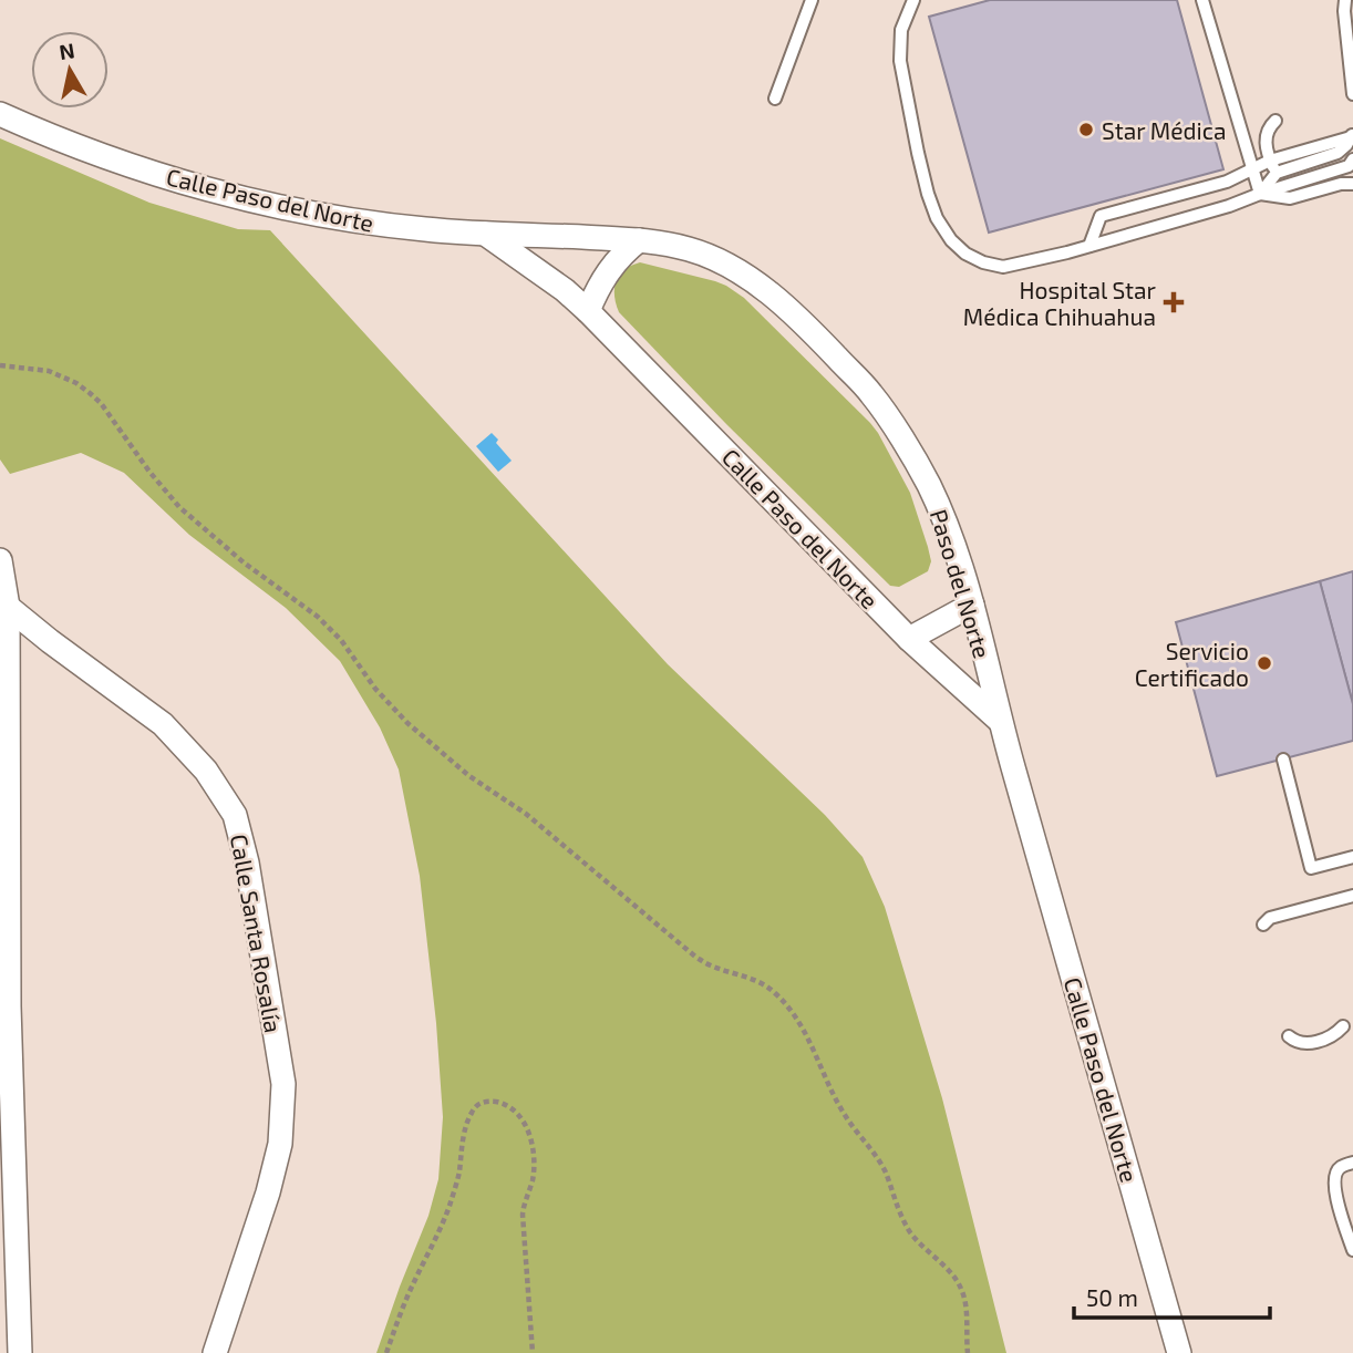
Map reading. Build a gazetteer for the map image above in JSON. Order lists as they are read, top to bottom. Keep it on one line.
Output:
{"streets":{"street":["Calle Paso del Norte","Paso del Norte","Calle Santa Rosalía"]},"crossings":[["Calle Paso del Norte","Paso del Norte"]],"places":{"other":["Star Médica","Servicio Certificado"],"health":["Hospital Star Médica Chihuahua"]},"scale_bar":"50 m","north":"top"}
